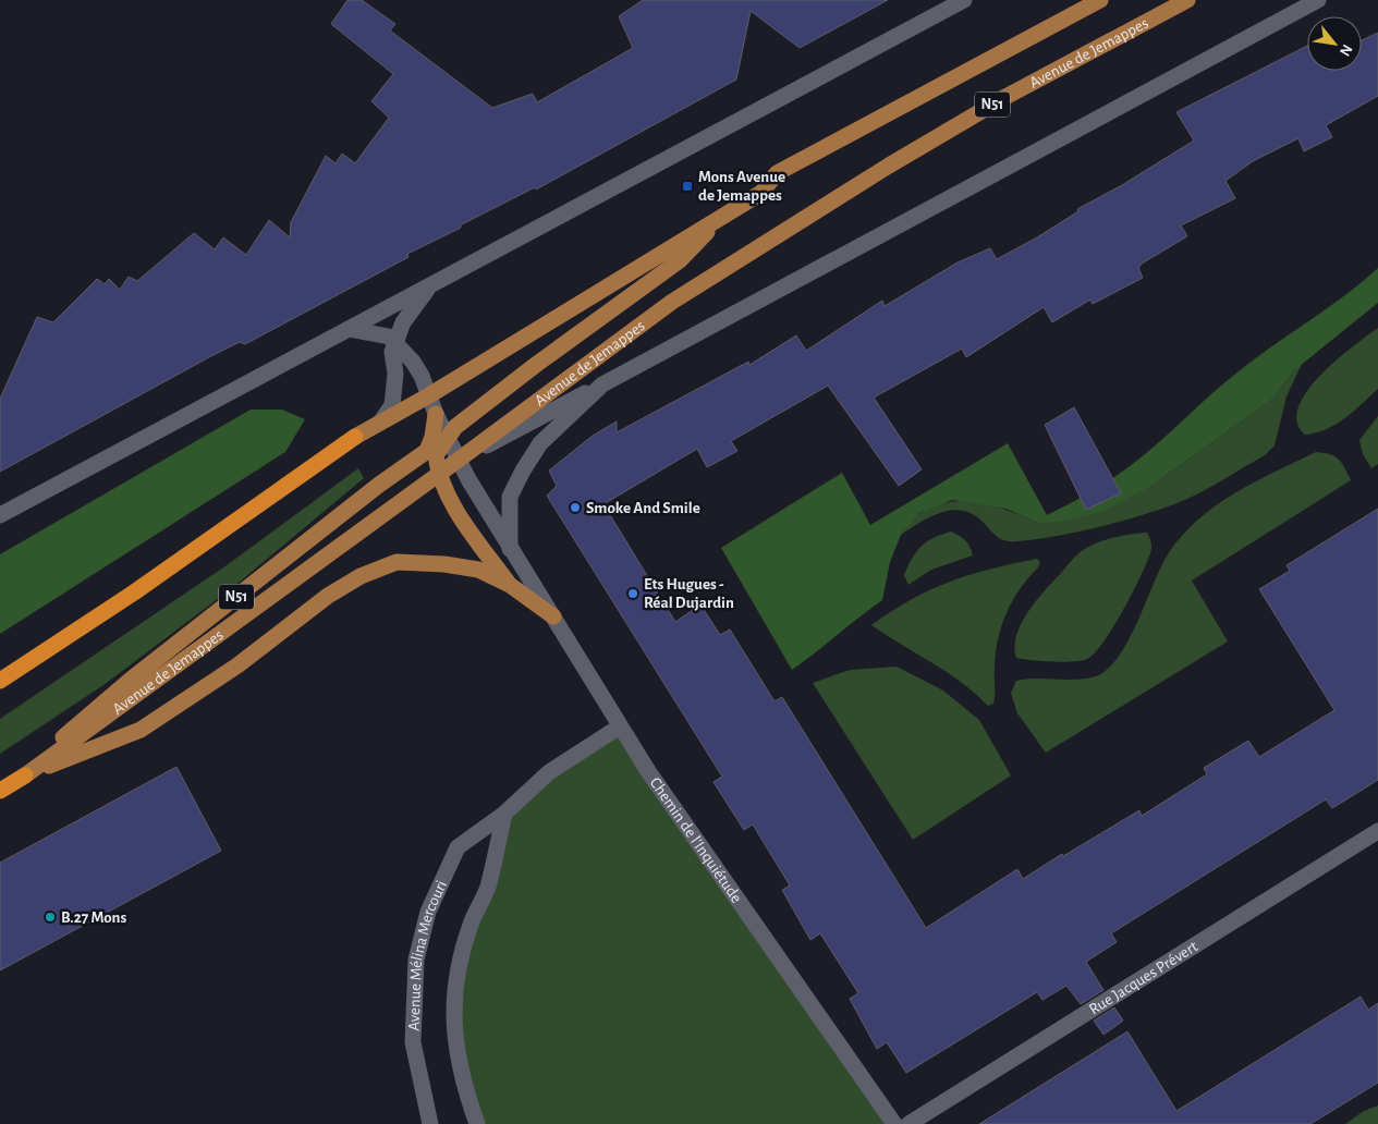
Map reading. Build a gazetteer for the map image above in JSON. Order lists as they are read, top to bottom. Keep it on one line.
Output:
{"streets":{"highway":["N51"],"main road":["Avenue de Jemappes"],"street":["Chemin de l'Inquiétude","Avenue Mélina Mercouri","Rue Jacques Prévert"]},"crossings":[["Avenue de Jemappes","N51"],["Avenue de Jemappes","Chemin de l'Inquiétude"],["N51","Chemin de l'Inquiétude"],["Chemin de l'Inquiétude","Avenue Mélina Mercouri"]],"places":{"transit":["Mons Avenue de Jemappes"],"other":["Smoke And Smile","Ets Hugues - Réal Dujardin","B.27 Mons"]},"north":"bottom right"}
